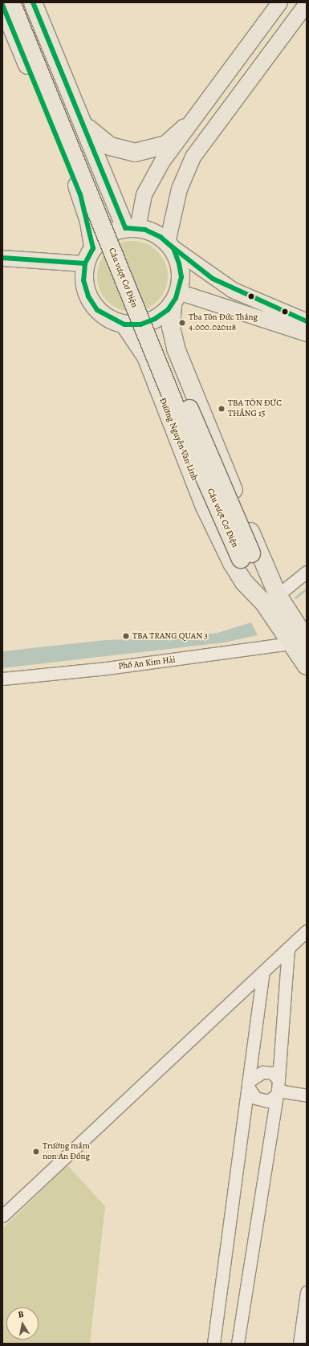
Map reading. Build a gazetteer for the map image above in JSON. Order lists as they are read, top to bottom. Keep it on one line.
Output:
{"streets":{"highway":["Cầu vượt Cơ Điện","Đường Nguyễn Văn Linh"],"street":["Phố An Kim Hải"]},"crossings":[["Cầu vượt Cơ Điện","Đường Nguyễn Văn Linh"],["Đường Nguyễn Văn Linh","Phố An Kim Hải"]],"places":["Tba Tôn Đức Thắng 4.000.020118","TBA TÔN ĐỨC THẮNG 15","TBA TRANG QUAN 3","Trường mầm non An Đồng"],"north":"top"}
